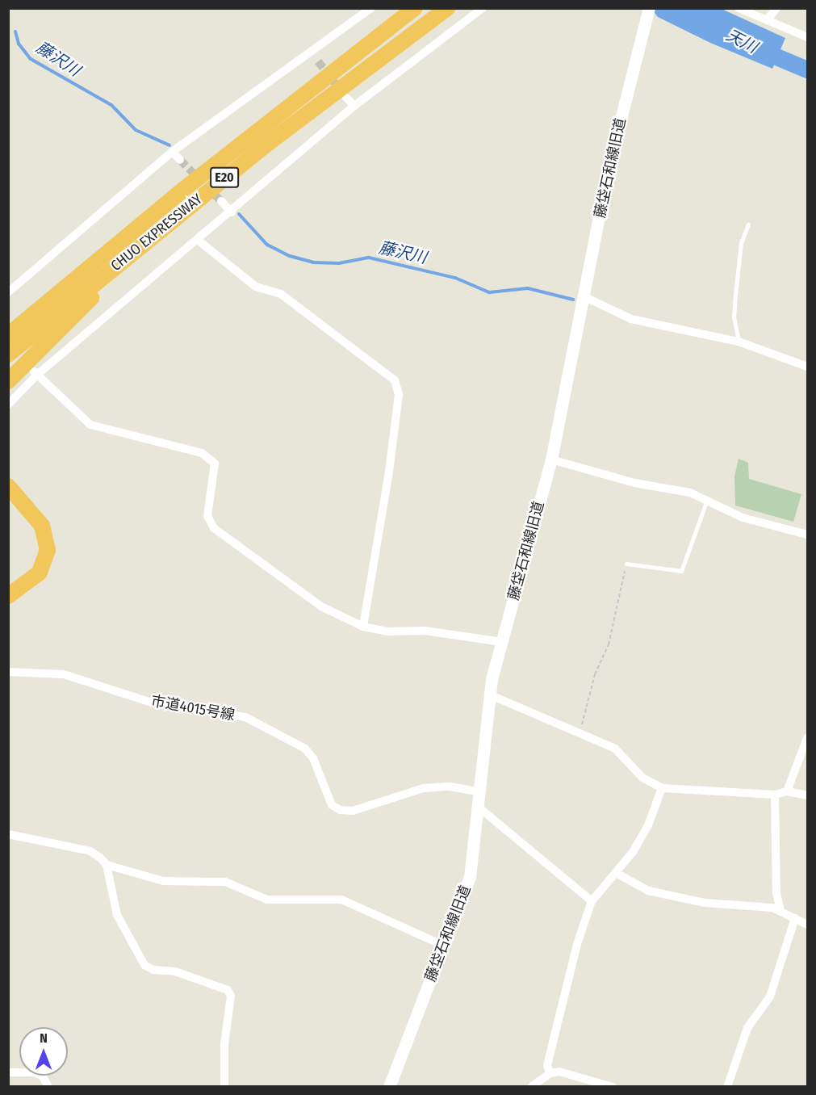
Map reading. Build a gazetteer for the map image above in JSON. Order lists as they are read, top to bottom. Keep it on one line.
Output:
{"streets":{"highway":["E20","CHUO EXPRESSWAY"],"street":["藤垈石和線旧道","市道4015号線"]},"crossings":[["藤垈石和線旧道","市道4015号線"]],"water":["天川","藤沢川"],"north":"top"}
